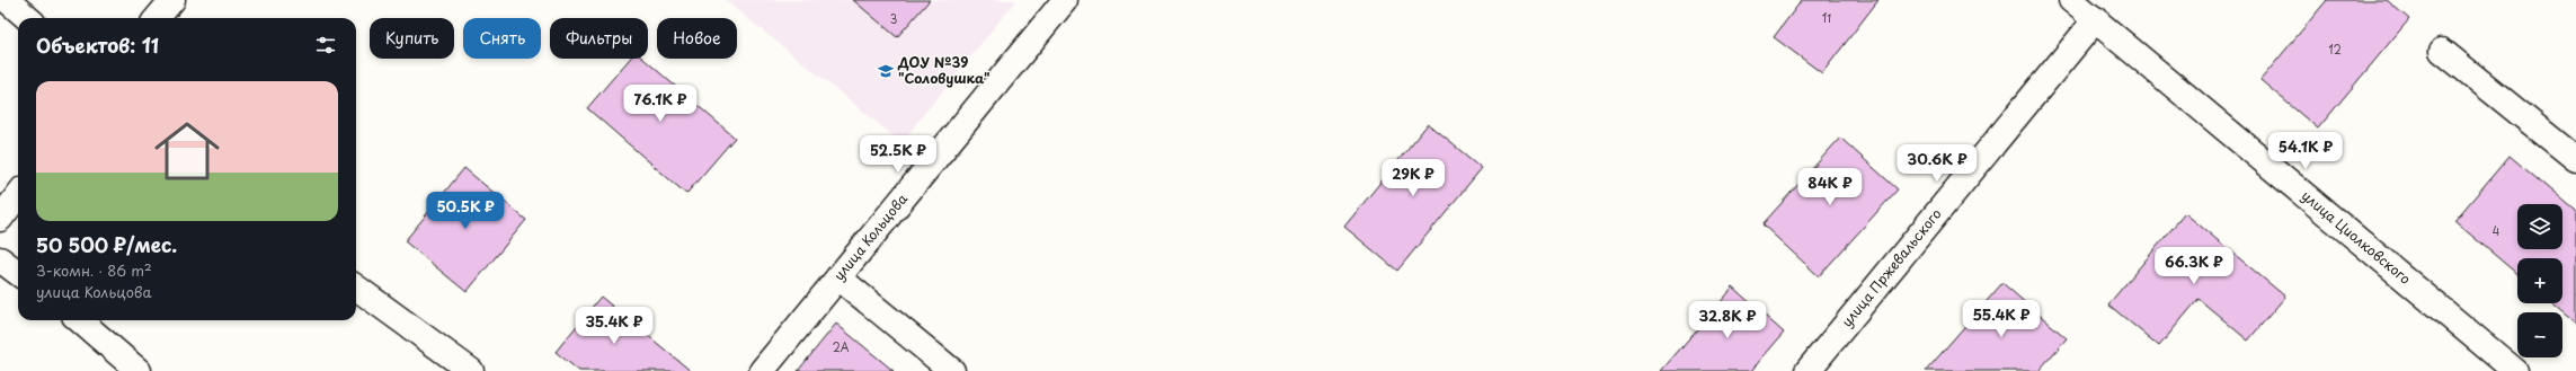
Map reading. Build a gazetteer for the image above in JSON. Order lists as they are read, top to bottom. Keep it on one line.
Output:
{"streets":{"street":["улица Кольцова","улица Циолковского","улица Пржевальского"]},"crossings":[["улица Циолковского","улица Пржевальского"]],"places":{"school or university":["ДОУ №39 \"Соловушка\""]},"house_numbers":["11","3","12","4","2А"],"page":{"chip":["Купить","Снять","Фильтры","Новое"],"heading":"Объектов: 11","list":[{"name":"50 500 ₽/мес.","note":"3-комн. · 86 m² · улица Кольцова"}],"price":["76.1K ₽","54.1K ₽","52.5K ₽","30.6K ₽","29K ₽","84K ₽","50.5K ₽","66.3K ₽","55.4K ₽","32.8K ₽","35.4K ₽"],"map_buttons":["+","−"]}}
